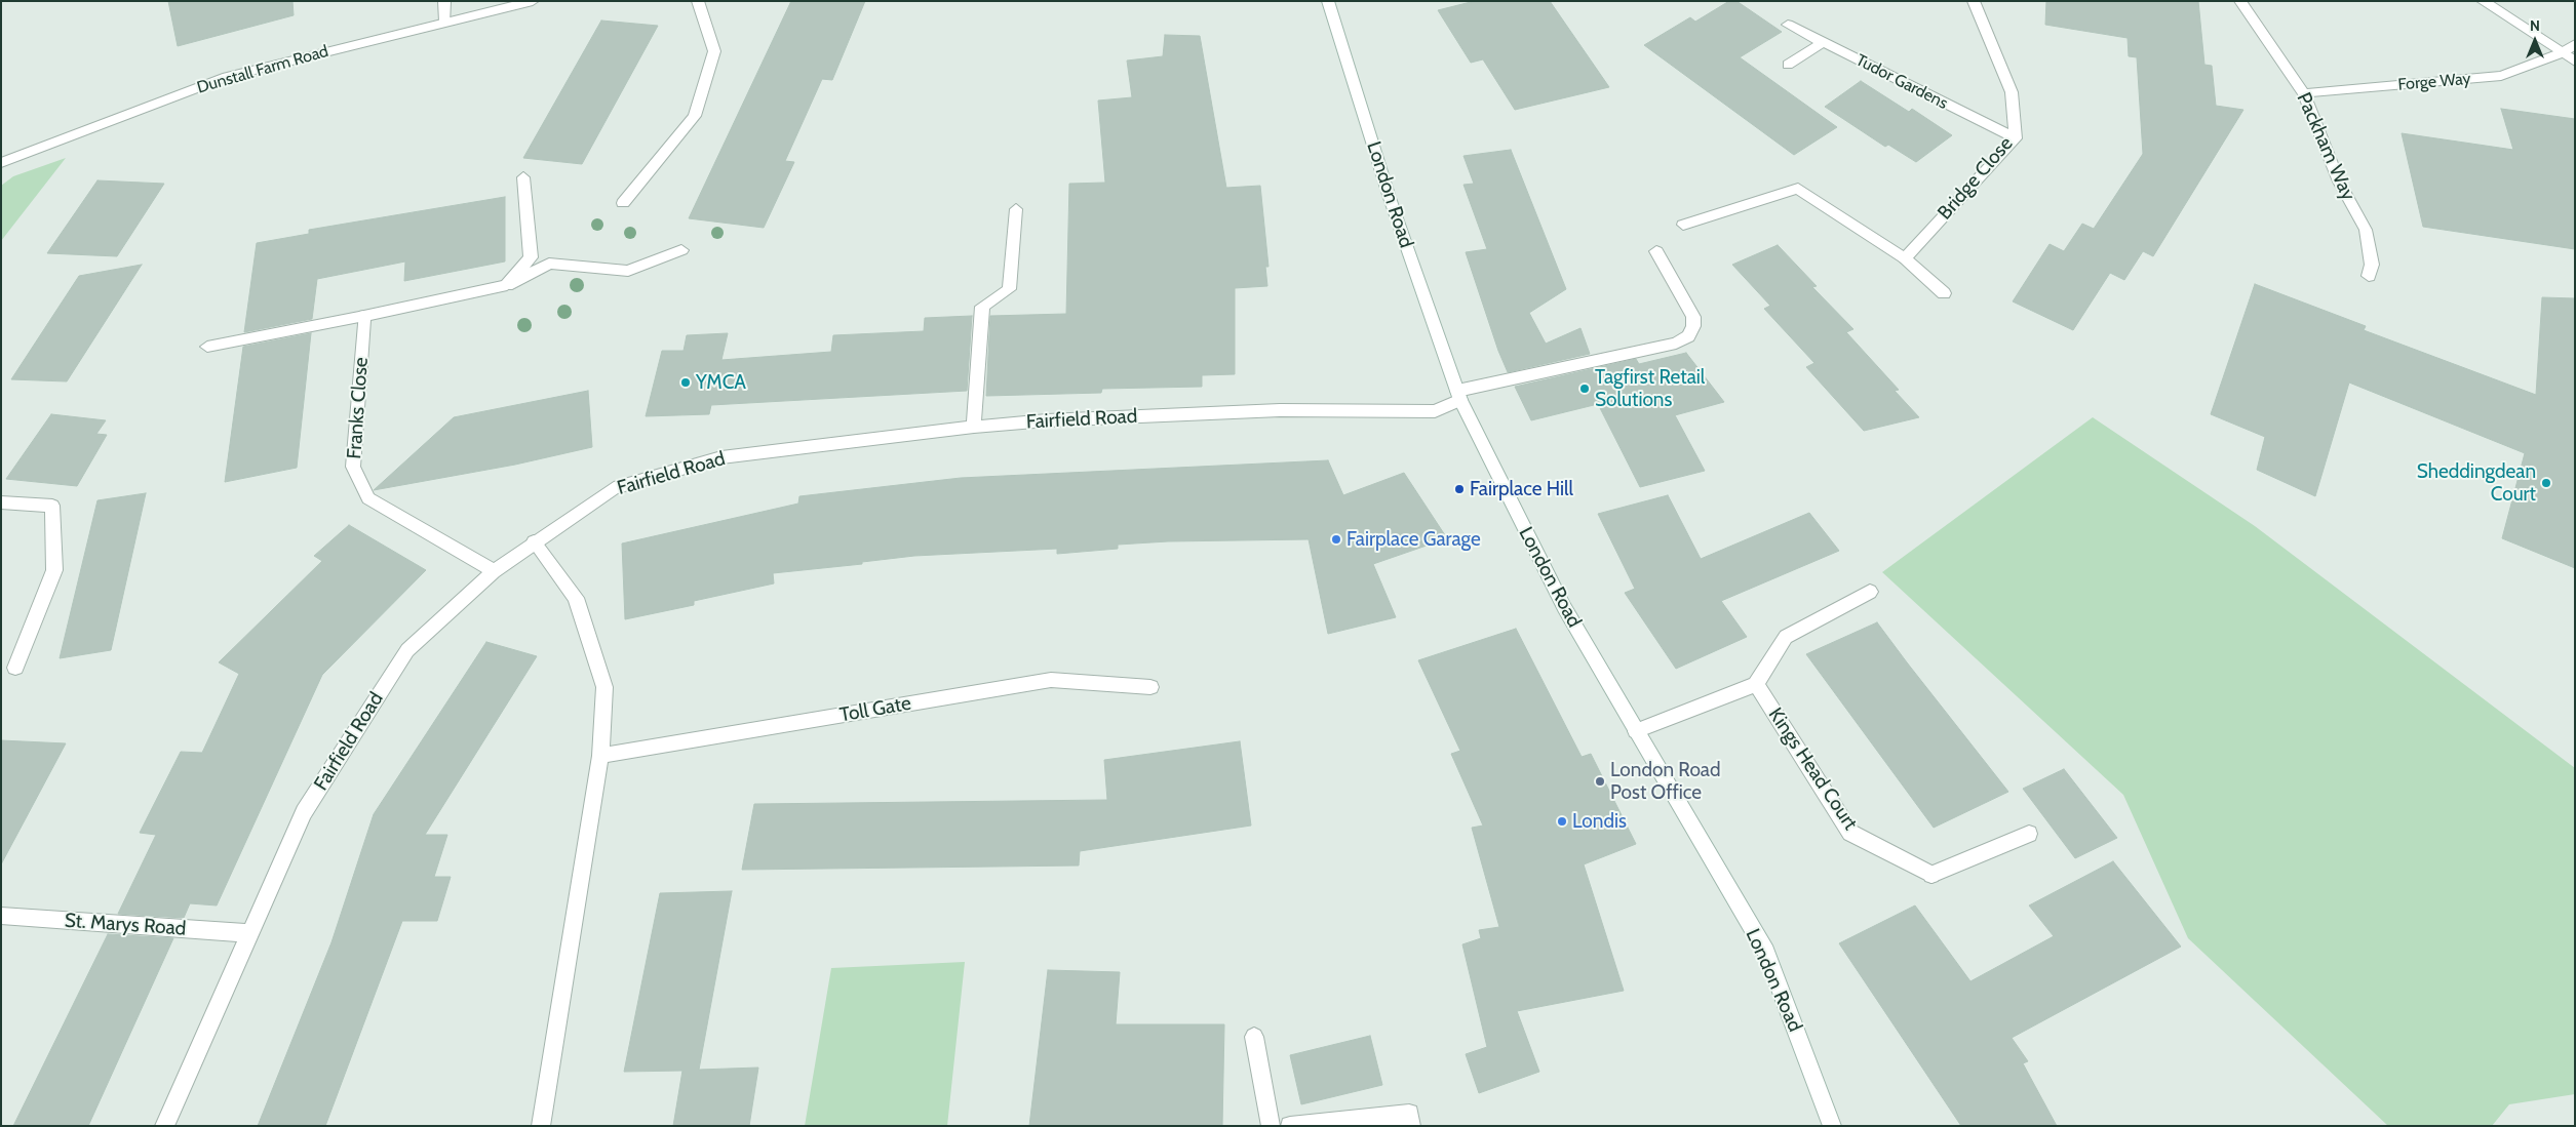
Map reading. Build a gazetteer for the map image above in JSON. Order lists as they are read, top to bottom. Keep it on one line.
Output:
{"streets":{"street":["Dunstall Farm Road","Tudor Gardens","Forge Way","Packham Way","Bridge Close","London Road","Franks Close","Fairfield Road","Toll Gate","Kings Head Court","St. Marys Road"]},"crossings":[["Tudor Gardens","Bridge Close"],["Forge Way","Packham Way"],["London Road","Fairfield Road"],["Franks Close","Fairfield Road"],["Fairfield Road","St. Marys Road"]],"places":["YMCA","Tagfirst Retail Solutions","Sheddingdean Court","Fairplace Hill","Fairplace Garage","London Road Post Office","Londis"],"north":"top"}
